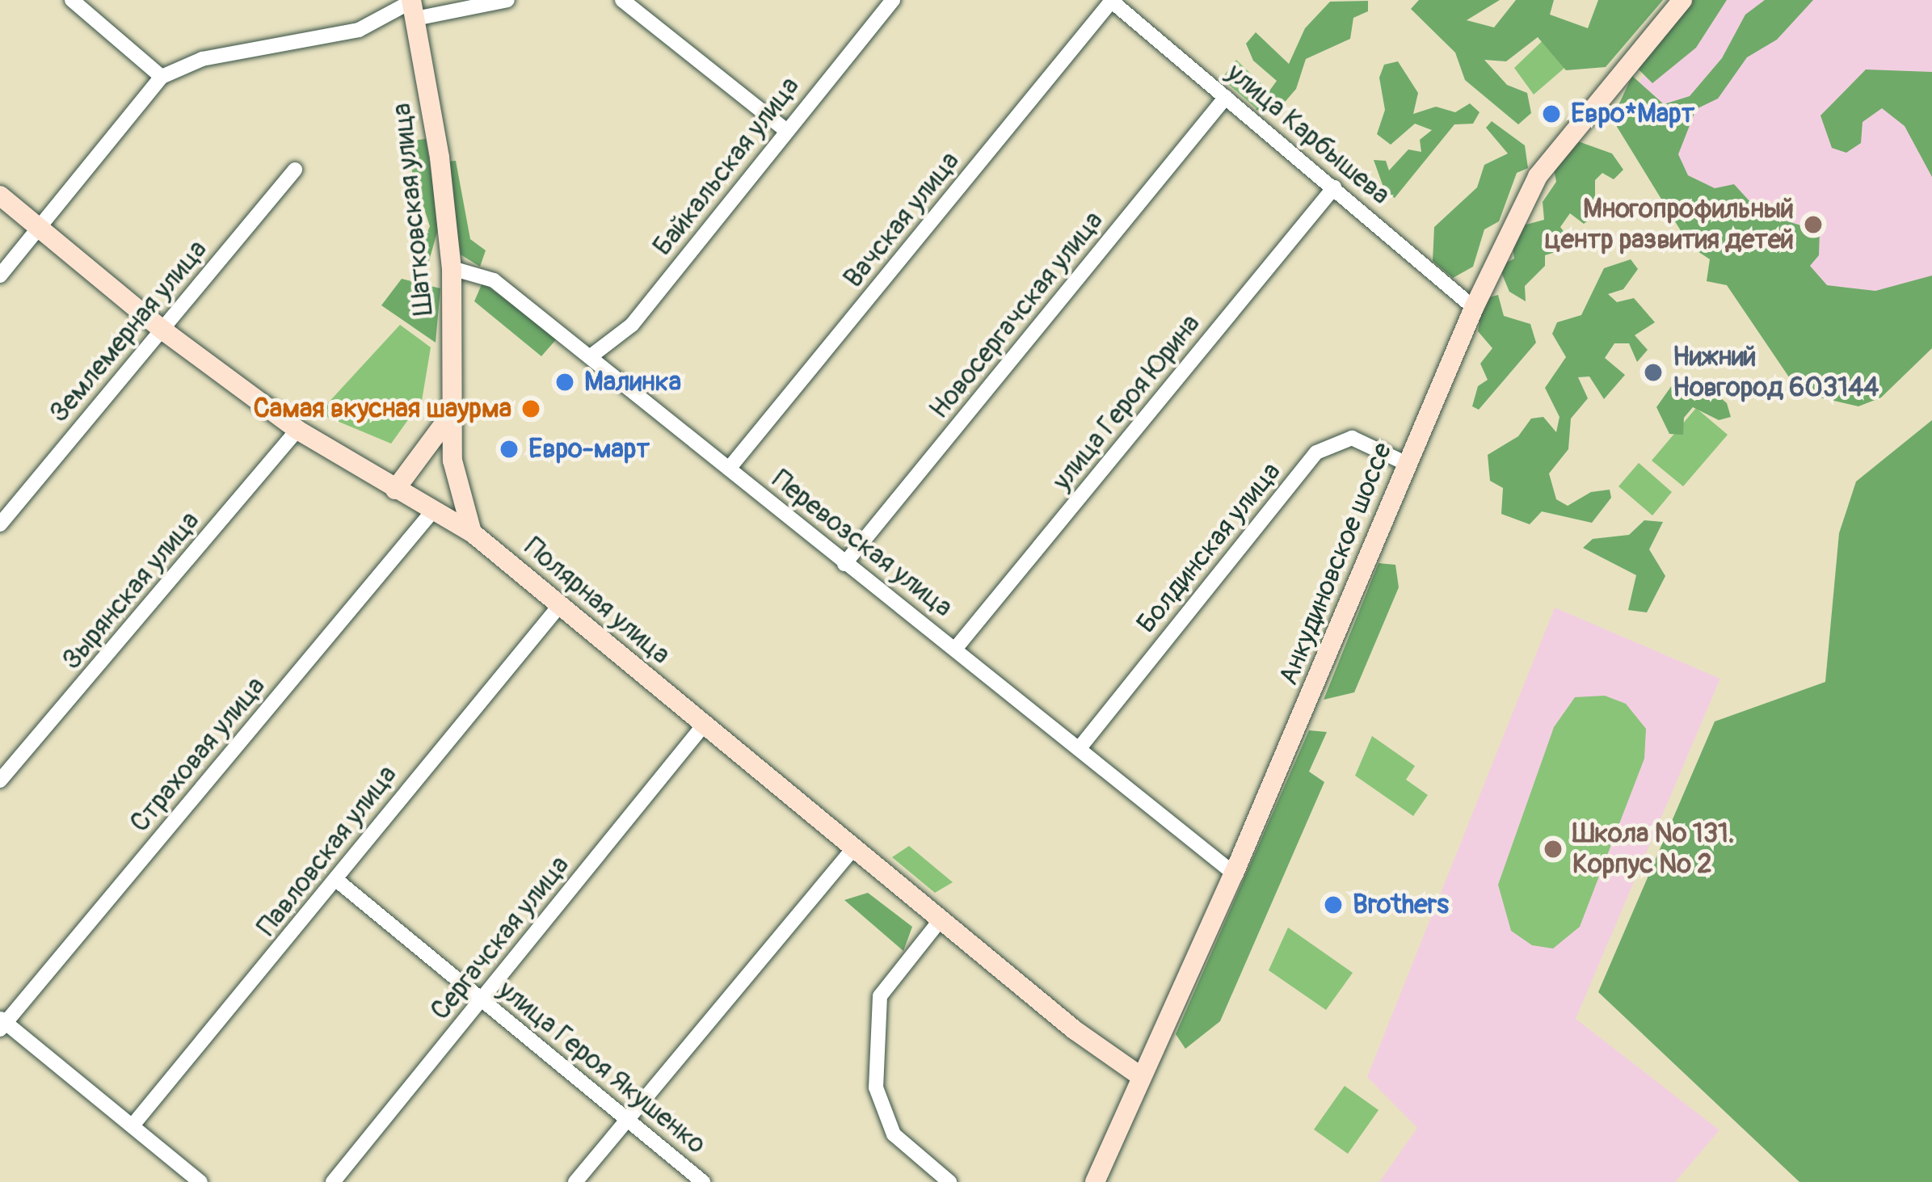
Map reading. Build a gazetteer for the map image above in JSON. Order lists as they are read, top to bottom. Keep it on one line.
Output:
{"streets":{"street":["улица Карбышева","Байкальская улица","Шатковская улица","Вачская улица","Новосергачская улица","Землемерная улица","улица Героя Юрина","Перевозская улица","Болдинская улица","Анкудиновское шоссе","Зырянская улица","Полярная улица","Страховая улица","Павловская улица","Сергачская улица","улица Героя Якушенко"]},"crossings":[["улица Карбышева","Вачская улица"],["улица Карбышева","Новосергачская улица"],["улица Карбышева","улица Героя Юрина"],["улица Карбышева","Анкудиновское шоссе"],["Байкальская улица","Перевозская улица"],["Шатковская улица","Перевозская улица"],["Шатковская улица","Полярная улица"],["Вачская улица","Перевозская улица"],["Новосергачская улица","Перевозская улица"],["Землемерная улица","Полярная улица"],["улица Героя Юрина","Перевозская улица"],["Перевозская улица","Болдинская улица"],["Перевозская улица","Анкудиновское шоссе"],["Болдинская улица","Анкудиновское шоссе"],["Анкудиновское шоссе","Полярная улица"],["Зырянская улица","Полярная улица"],["Полярная улица","Страховая улица"],["Полярная улица","Павловская улица"],["Полярная улица","Сергачская улица"],["Павловская улица","улица Героя Якушенко"],["Сергачская улица","улица Героя Якушенко"]],"places":["Евро*Март","Многопрофильный центр развития детей","Нижний Новгород 603144","Малинка","Самая вкусная шаурма","Евро-март","Школа № 131. Корпус № 2","Brothers"]}
